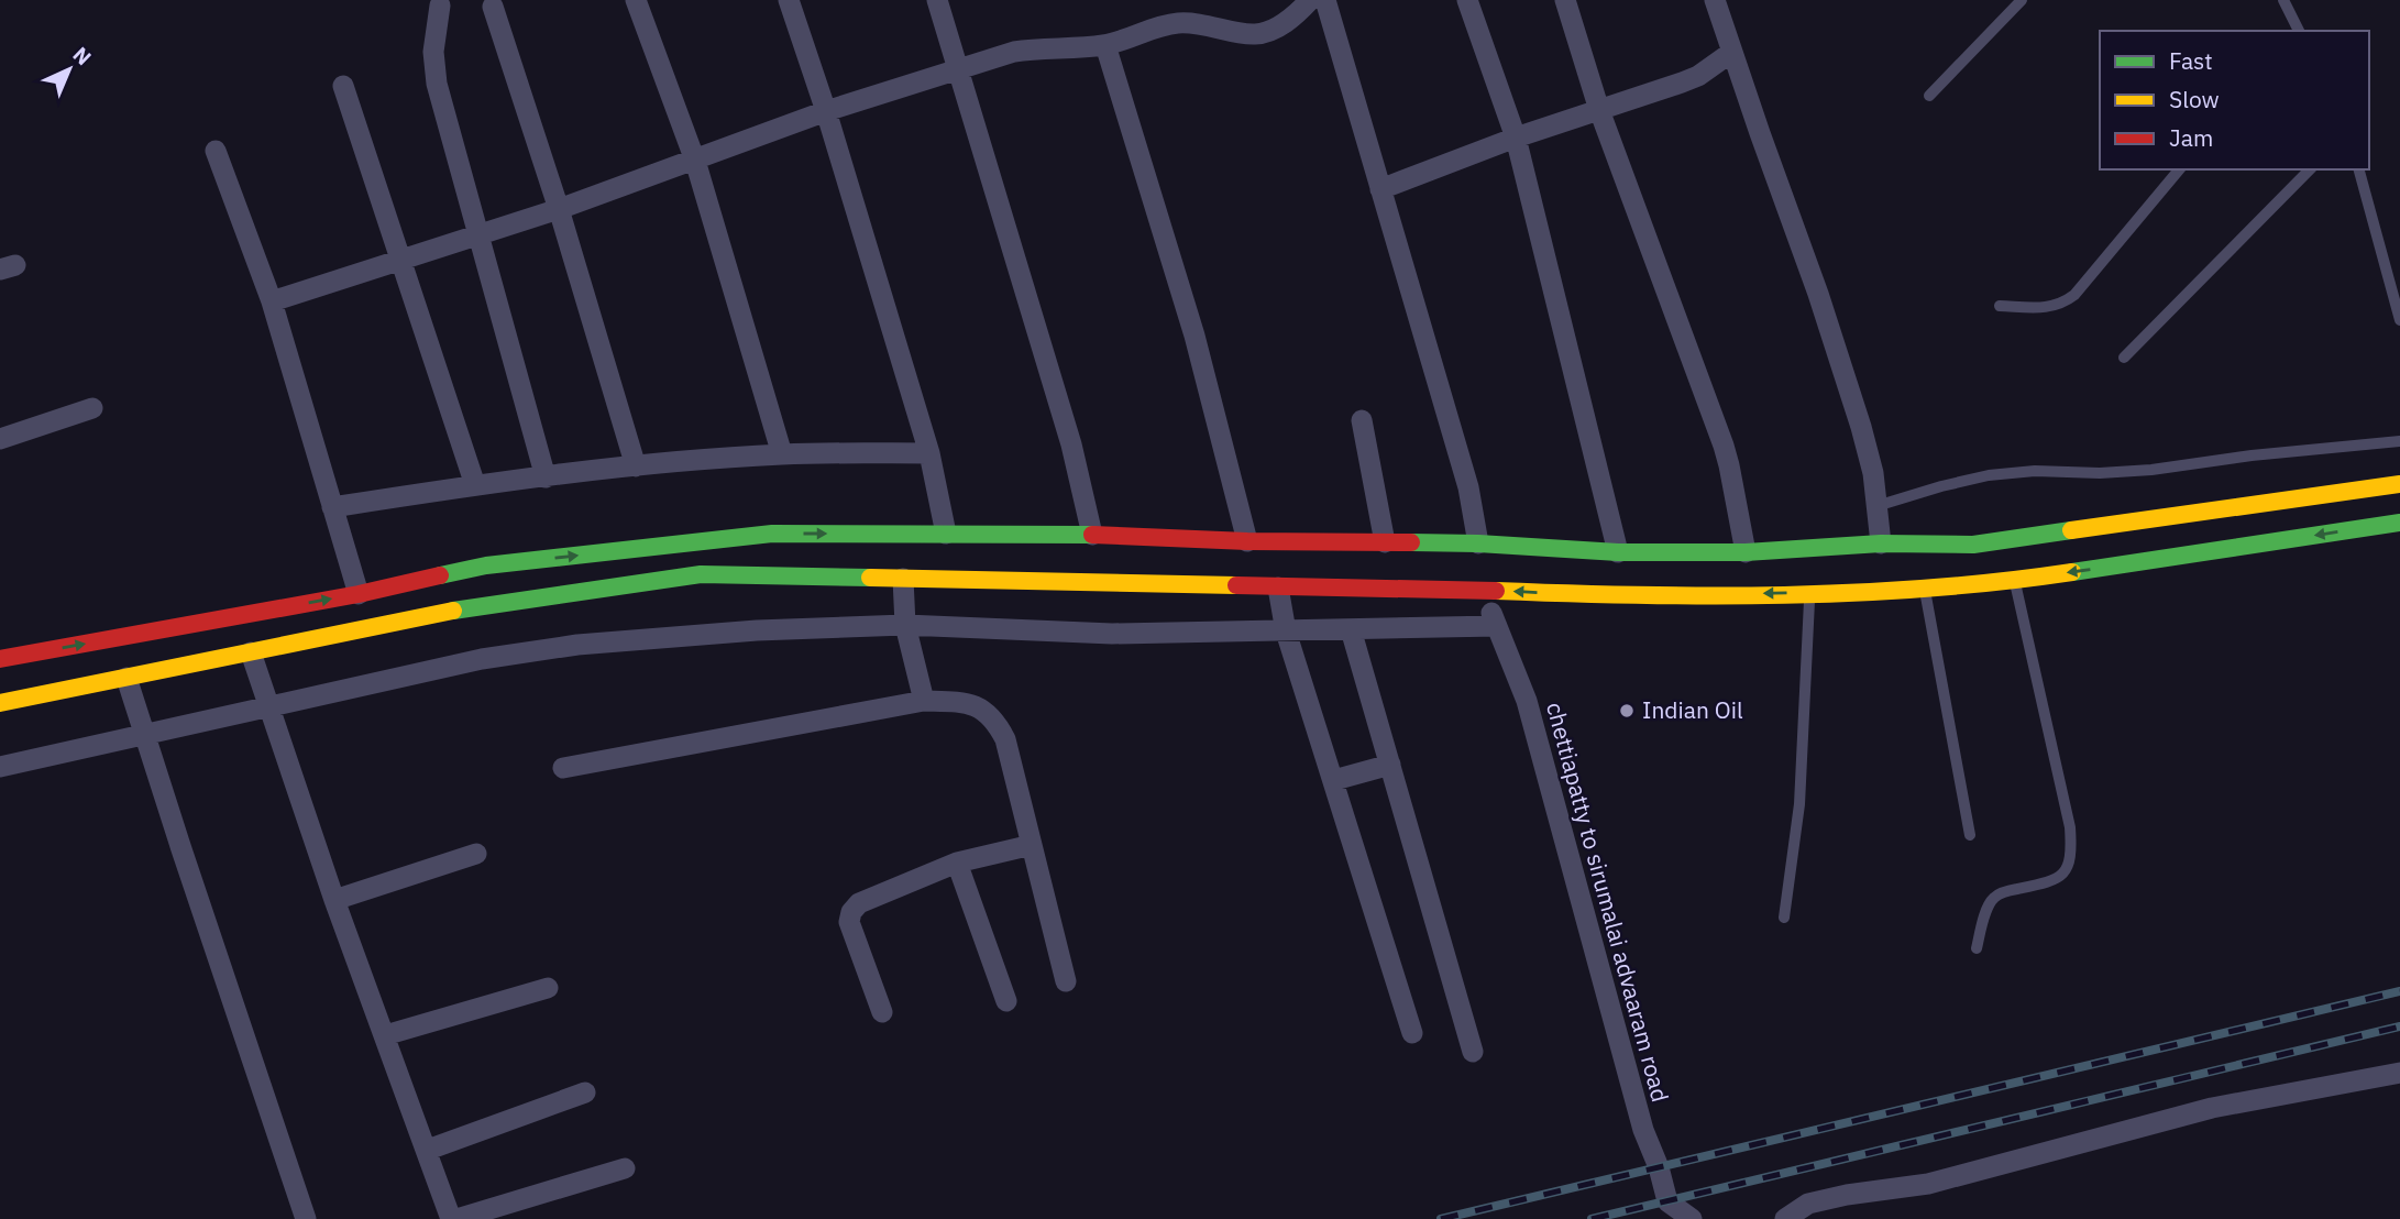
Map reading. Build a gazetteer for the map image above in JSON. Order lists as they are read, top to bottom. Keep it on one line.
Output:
{"streets":{"street":["chettiapatty to sirumalai advaaram road"]},"places":["Indian Oil"],"legend":["Fast","Slow","Jam"],"north":"top right"}
